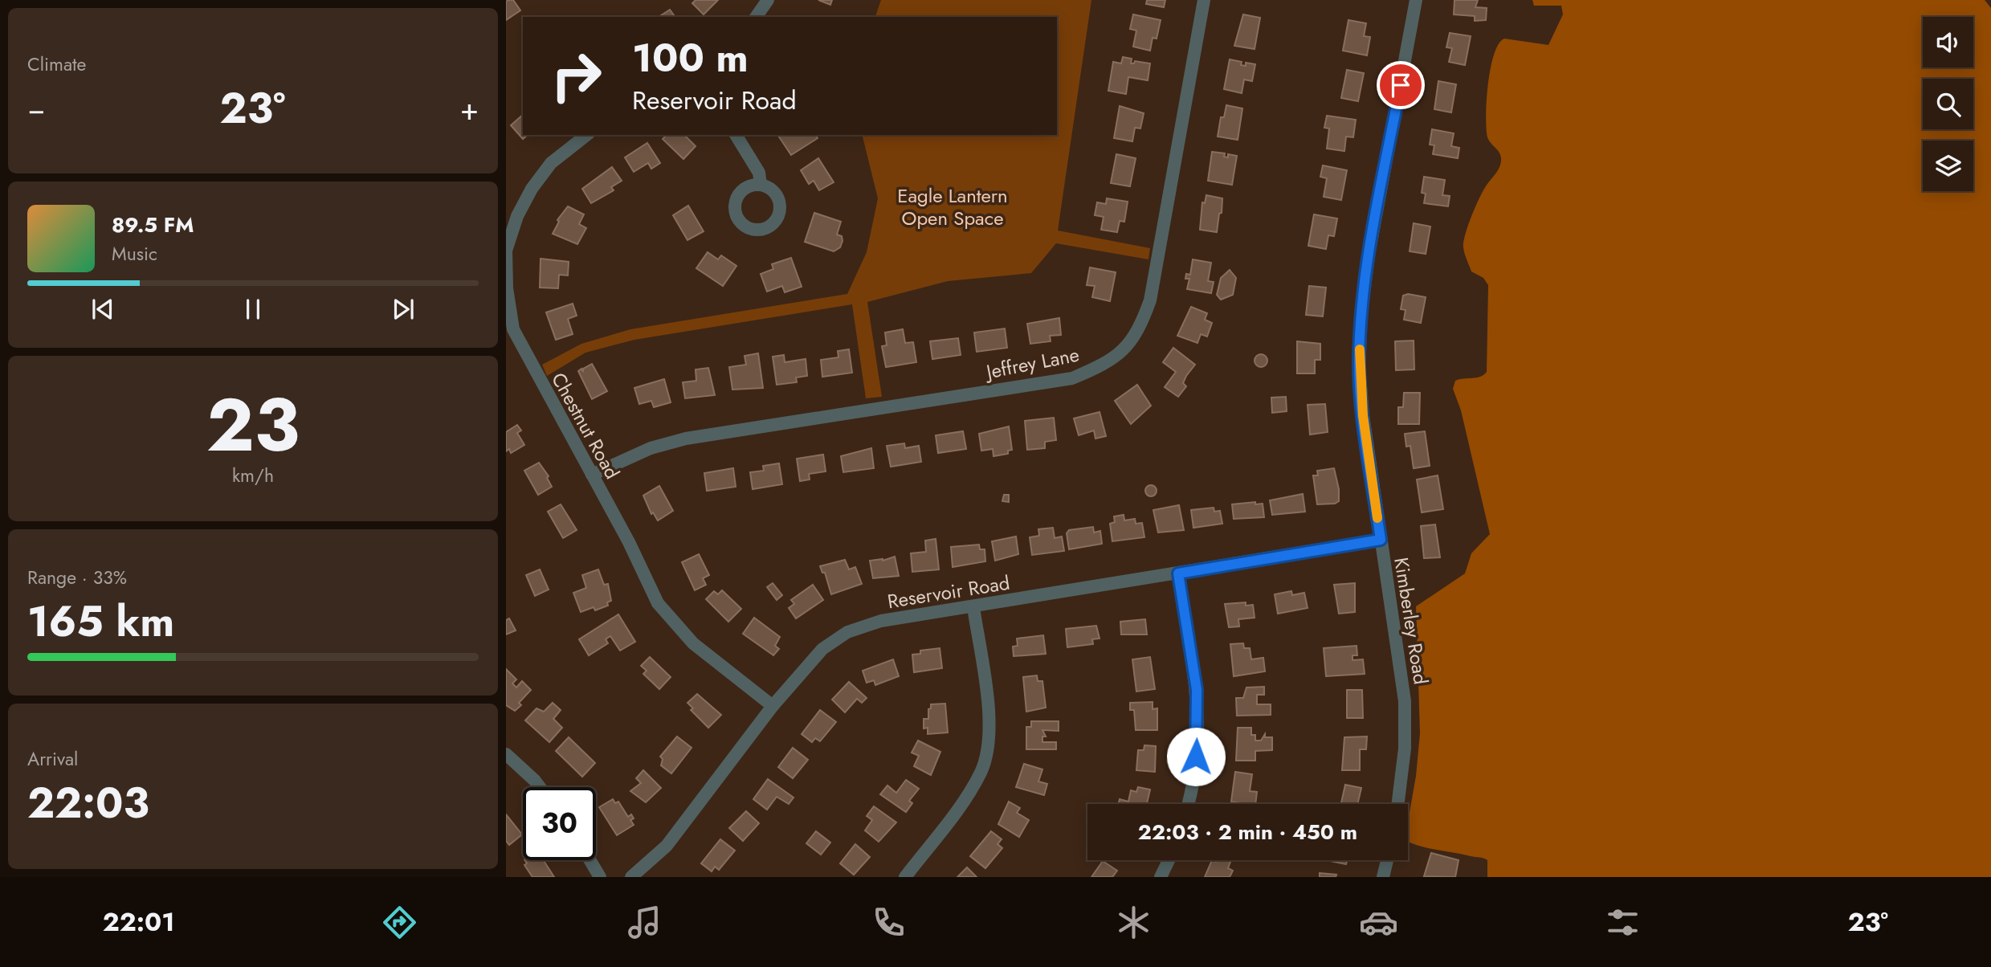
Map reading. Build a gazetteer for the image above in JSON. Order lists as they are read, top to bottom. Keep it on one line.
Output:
{"streets":{"street":["Jeffrey Lane","Chestnut Road","Reservoir Road","Kimberley Road"]},"crossings":[["Jeffrey Lane","Chestnut Road"],["Chestnut Road","Reservoir Road"],["Reservoir Road","Kimberley Road"]],"parks":["Eagle Lantern Open Space"],"page":{"tile":["Climate",["23","km/h"],["Range · 33%","165 km"],["Arrival","22:03"]],"turn":["100 m","Reservoir Road"],"heat":["−","23°","+"],"song":["89.5 FM","Music"],"limit":"30","trip":"22:03 · 2 min · 450 m","tabs":["22:01","23°"]}}
